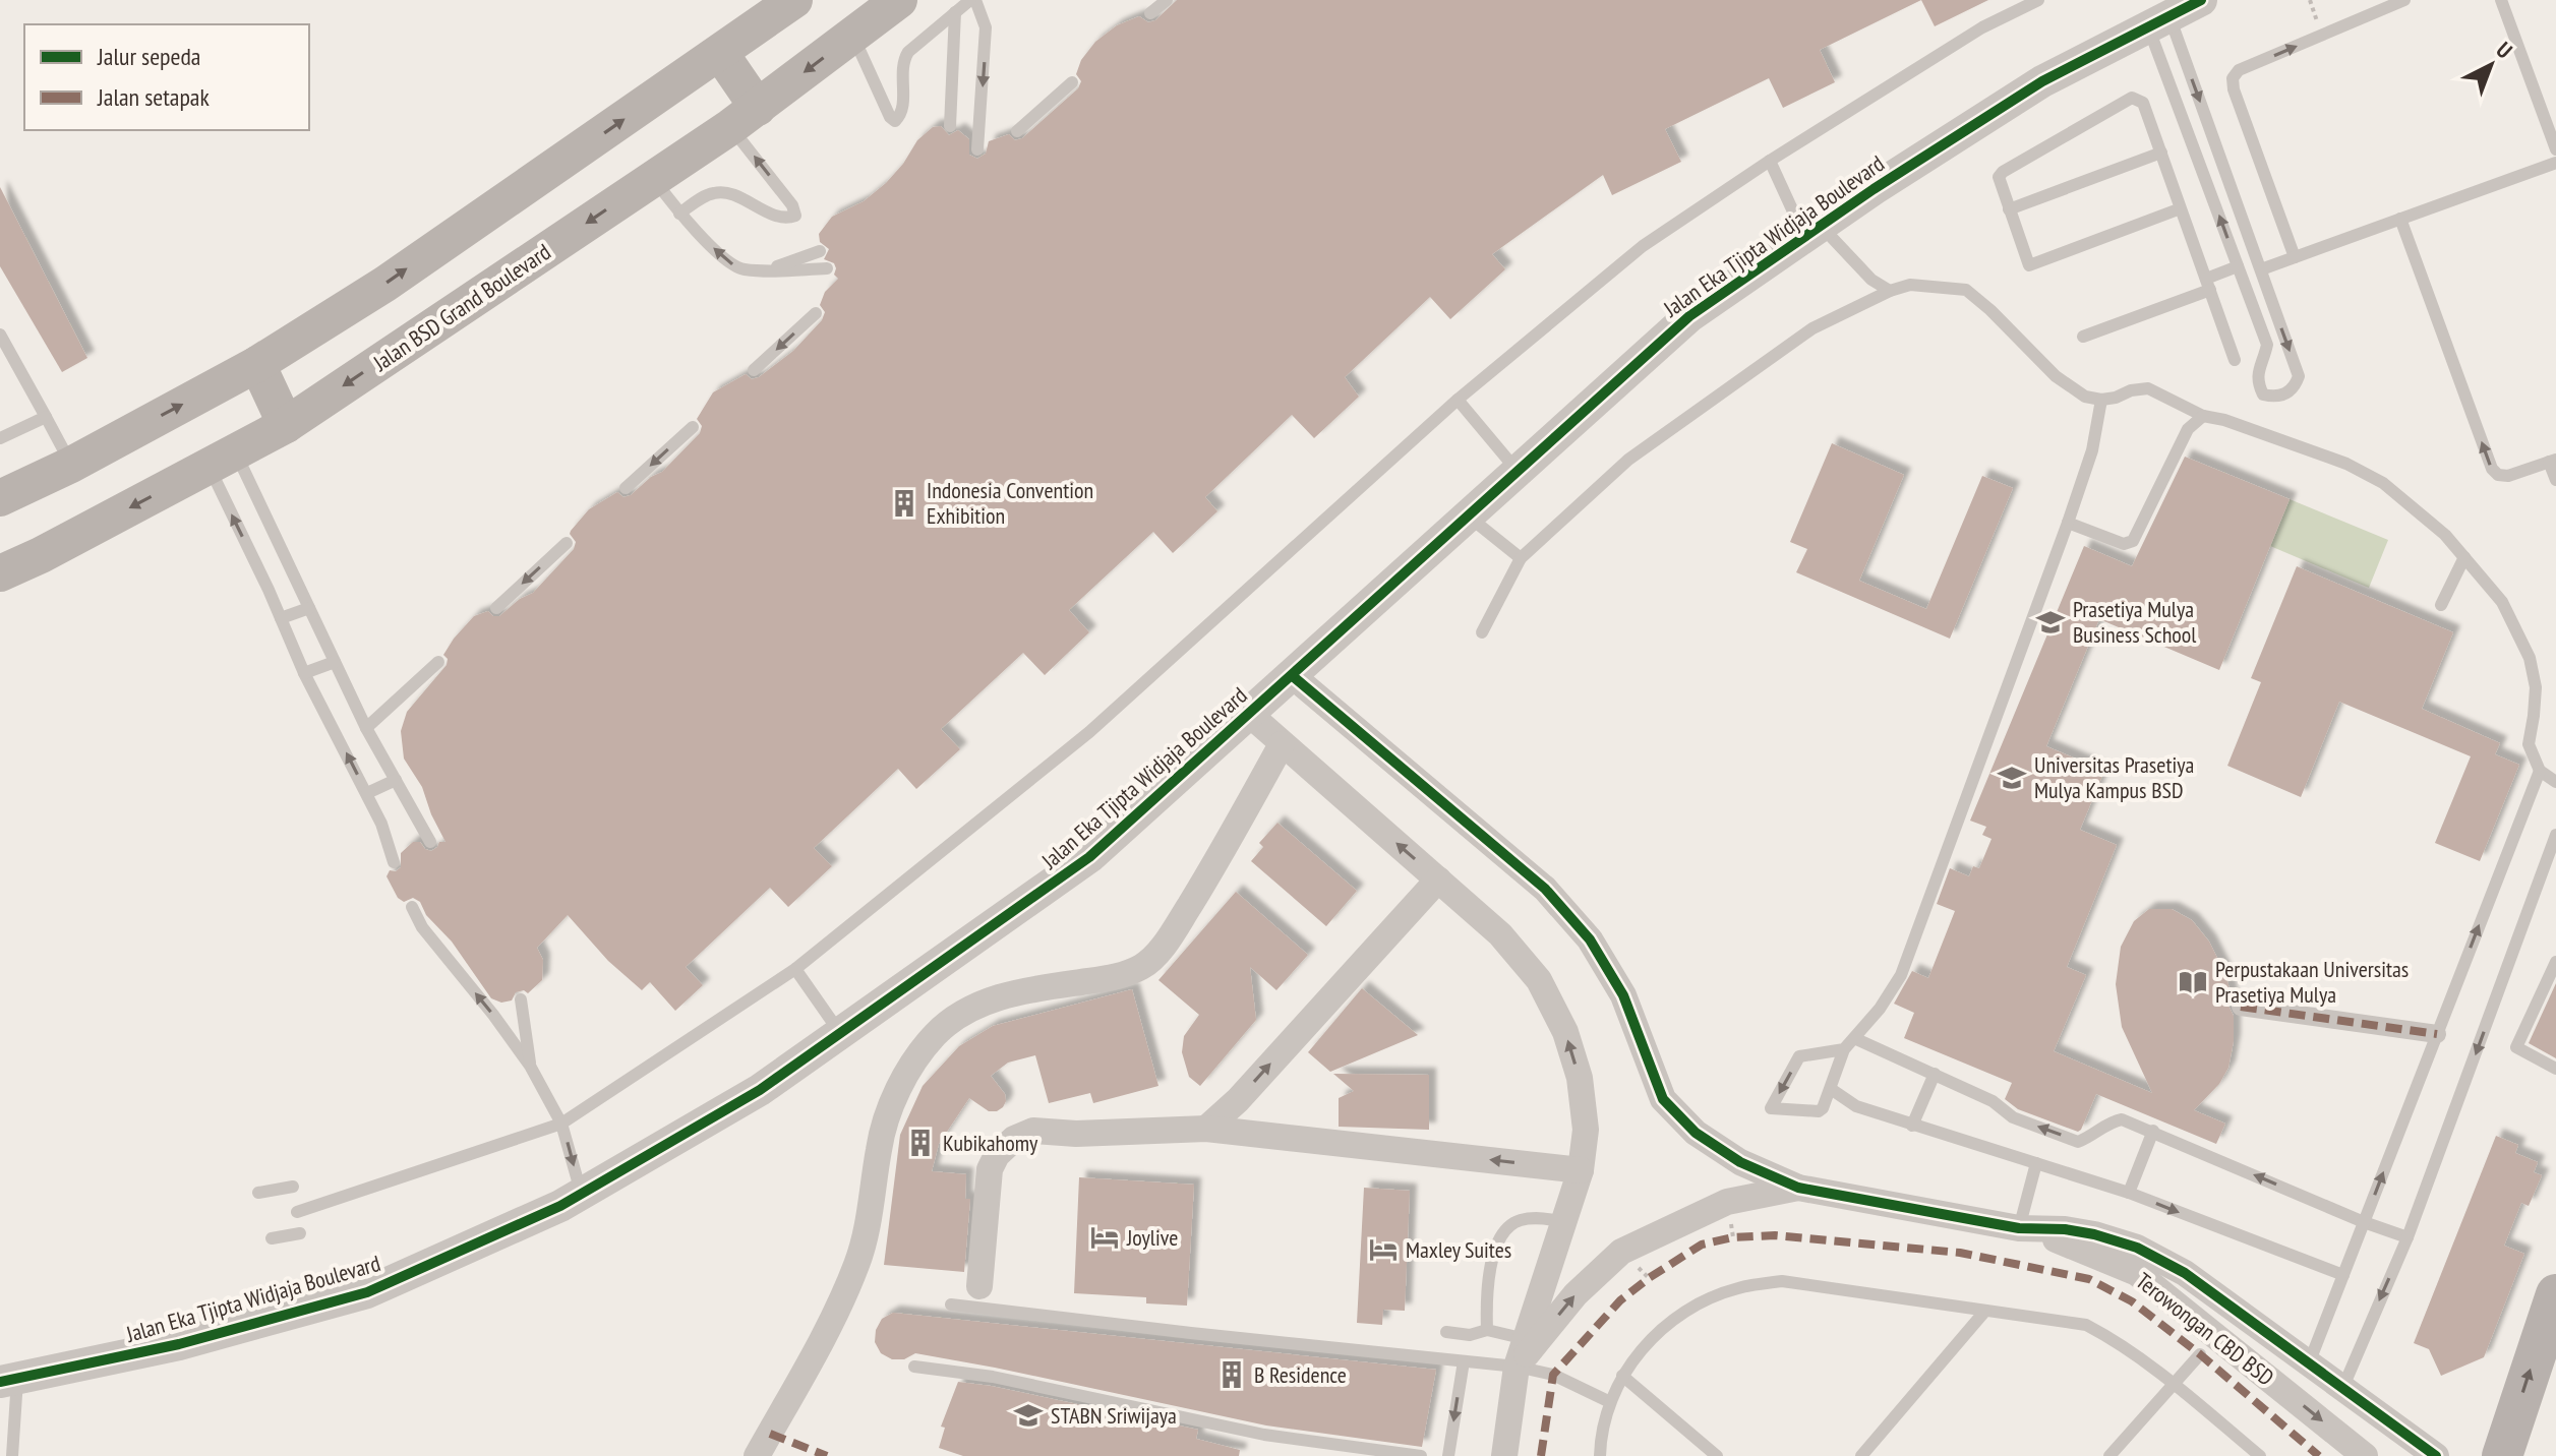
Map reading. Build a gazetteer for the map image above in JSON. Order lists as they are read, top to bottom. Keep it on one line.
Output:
{"streets":{"main road":["Jalan BSD Grand Boulevard"],"street":["Jalan Eka Tjipta Widjaja Boulevard","Terowongan CBD BSD"]},"places":{"building":["Indonesia Convention Exhibition","Kubikahomy","B Residence"],"school or university":["Prasetiya Mulya Business School","Universitas Prasetiya Mulya Kampus BSD","STABN Sriwijaya"],"library":["Perpustakaan Universitas Prasetiya Mulya"],"hotel":["Joylive","Maxley Suites"]},"legend":["Jalur sepeda","Jalan setapak"],"north":"top right"}
